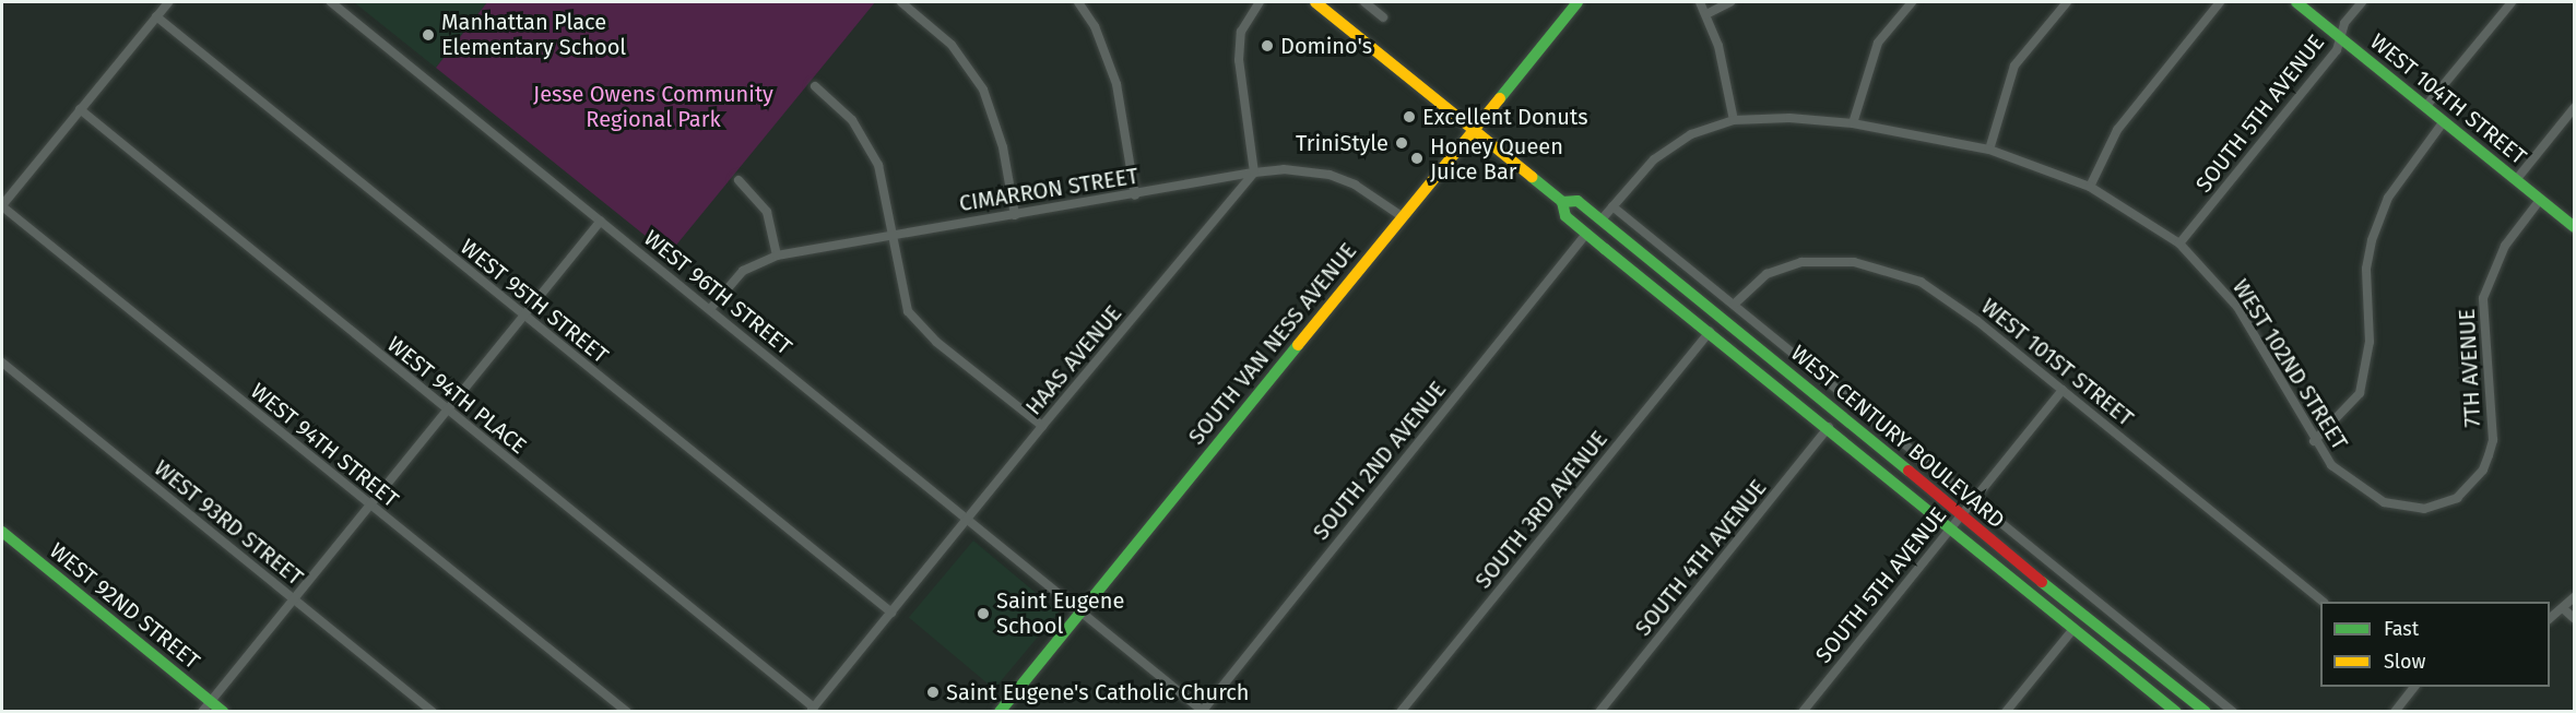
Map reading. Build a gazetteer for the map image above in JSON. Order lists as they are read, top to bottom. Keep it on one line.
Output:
{"streets":{"main road":["WEST 104TH STREET","SOUTH VAN NESS AVENUE","WEST CENTURY BOULEVARD","WEST 92ND STREET"],"street":["SOUTH 5TH AVENUE","CIMARRON STREET","WEST 96TH STREET","WEST 95TH STREET","HAAS AVENUE","WEST 101ST STREET","WEST 102ND STREET","7TH AVENUE","WEST 94TH PLACE","WEST 94TH STREET","SOUTH 2ND AVENUE","SOUTH 3RD AVENUE","WEST 93RD STREET","SOUTH 4TH AVENUE"]},"crossings":[["WEST 104TH STREET","SOUTH 5TH AVENUE"],["WEST 104TH STREET","7TH AVENUE"],["SOUTH 5TH AVENUE","WEST 101ST STREET"],["SOUTH 5TH AVENUE","WEST 102ND STREET"],["SOUTH 5TH AVENUE","WEST CENTURY BOULEVARD"],["CIMARRON STREET","WEST 96TH STREET"],["CIMARRON STREET","SOUTH VAN NESS AVENUE"],["CIMARRON STREET","HAAS AVENUE"],["WEST 96TH STREET","SOUTH VAN NESS AVENUE"],["WEST 96TH STREET","HAAS AVENUE"],["WEST 96TH STREET","SOUTH 2ND AVENUE"],["WEST 95TH STREET","HAAS AVENUE"],["SOUTH VAN NESS AVENUE","WEST CENTURY BOULEVARD"],["HAAS AVENUE","WEST 94TH PLACE"],["WEST 101ST STREET","WEST CENTURY BOULEVARD"],["WEST 102ND STREET","7TH AVENUE"],["WEST CENTURY BOULEVARD","SOUTH 2ND AVENUE"],["WEST CENTURY BOULEVARD","SOUTH 3RD AVENUE"],["WEST CENTURY BOULEVARD","SOUTH 4TH AVENUE"]],"parks":["Jesse Owens Community Regional Park"],"places":["Manhattan Place Elementary School","Domino's","Excellent Donuts","TriniStyle","Honey Queen Juice Bar","Saint Eugene School","Saint Eugene's Catholic Church"],"legend":["Fast","Slow"]}
